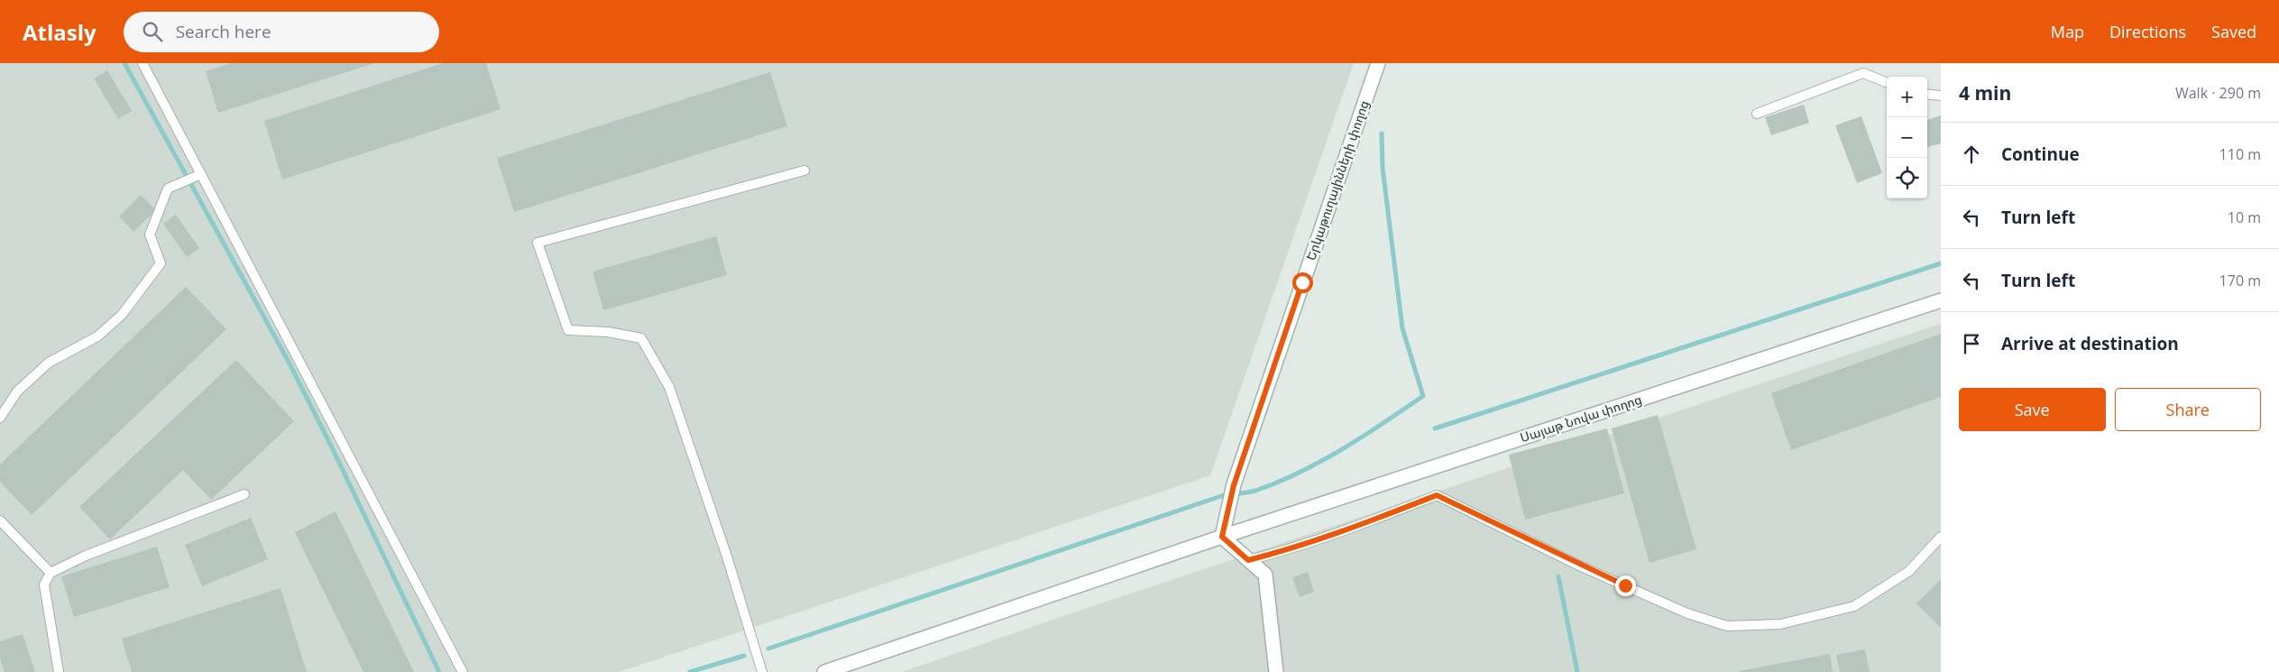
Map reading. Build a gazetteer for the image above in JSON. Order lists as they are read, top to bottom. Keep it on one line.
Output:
{"streets":{"main road":["Երկաթուղայինների փողոց","Սայաթ Նովա փողոց"]},"crossings":[["Երկաթուղայինների փողոց","Սայաթ Նովա փողոց"]],"page":{"header":"Atlasly","search":"Search here","nav":["Map","Directions","Saved"],"heading":["4 min","Walk · 290 m"],"map_buttons":["+","−"],"list":[["Continue","110 m"],["Turn left","10 m"],["Turn left","170 m"],"Arrive at destination"],"buttons":["Save","Share"]}}
